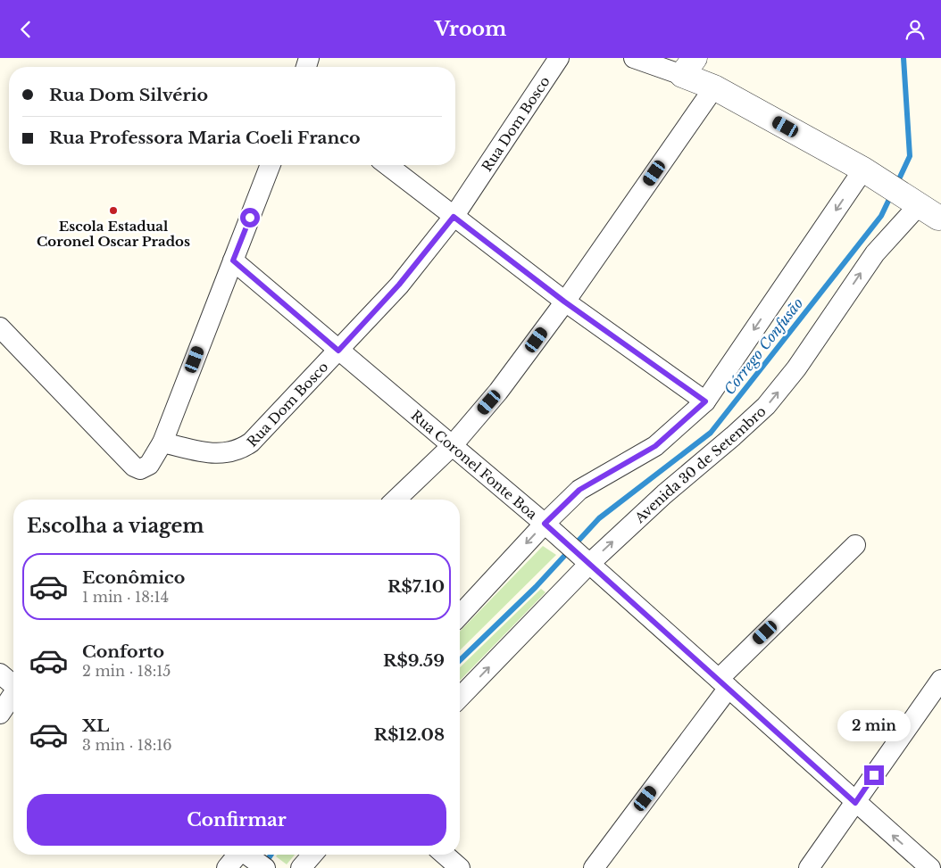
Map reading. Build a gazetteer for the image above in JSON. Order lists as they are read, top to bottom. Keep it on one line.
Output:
{"streets":{"street":["Rua Dom Bosco","Rua Coronel Fonte Boa","Avenida 30 de Setembro"]},"crossings":[["Rua Dom Bosco","Rua Coronel Fonte Boa"],["Rua Coronel Fonte Boa","Avenida 30 de Setembro"]],"water":["Córrego Confusão"],"places":["Escola Estadual Coronel Oscar Prados"],"page":{"header":"Vroom","banner":["Rua Dom Silvério","Rua Professora Maria Coeli Franco"],"heading":"Escolha a viagem","list":[{"name":"Econômico","note":"1 min · 18:14","value":"R$7.10"},{"name":"Conforto","note":"2 min · 18:15","value":"R$9.59"},{"name":"XL","note":"3 min · 18:16","value":"R$12.08"}],"bubble":"2 min","buttons":"Confirmar"}}
